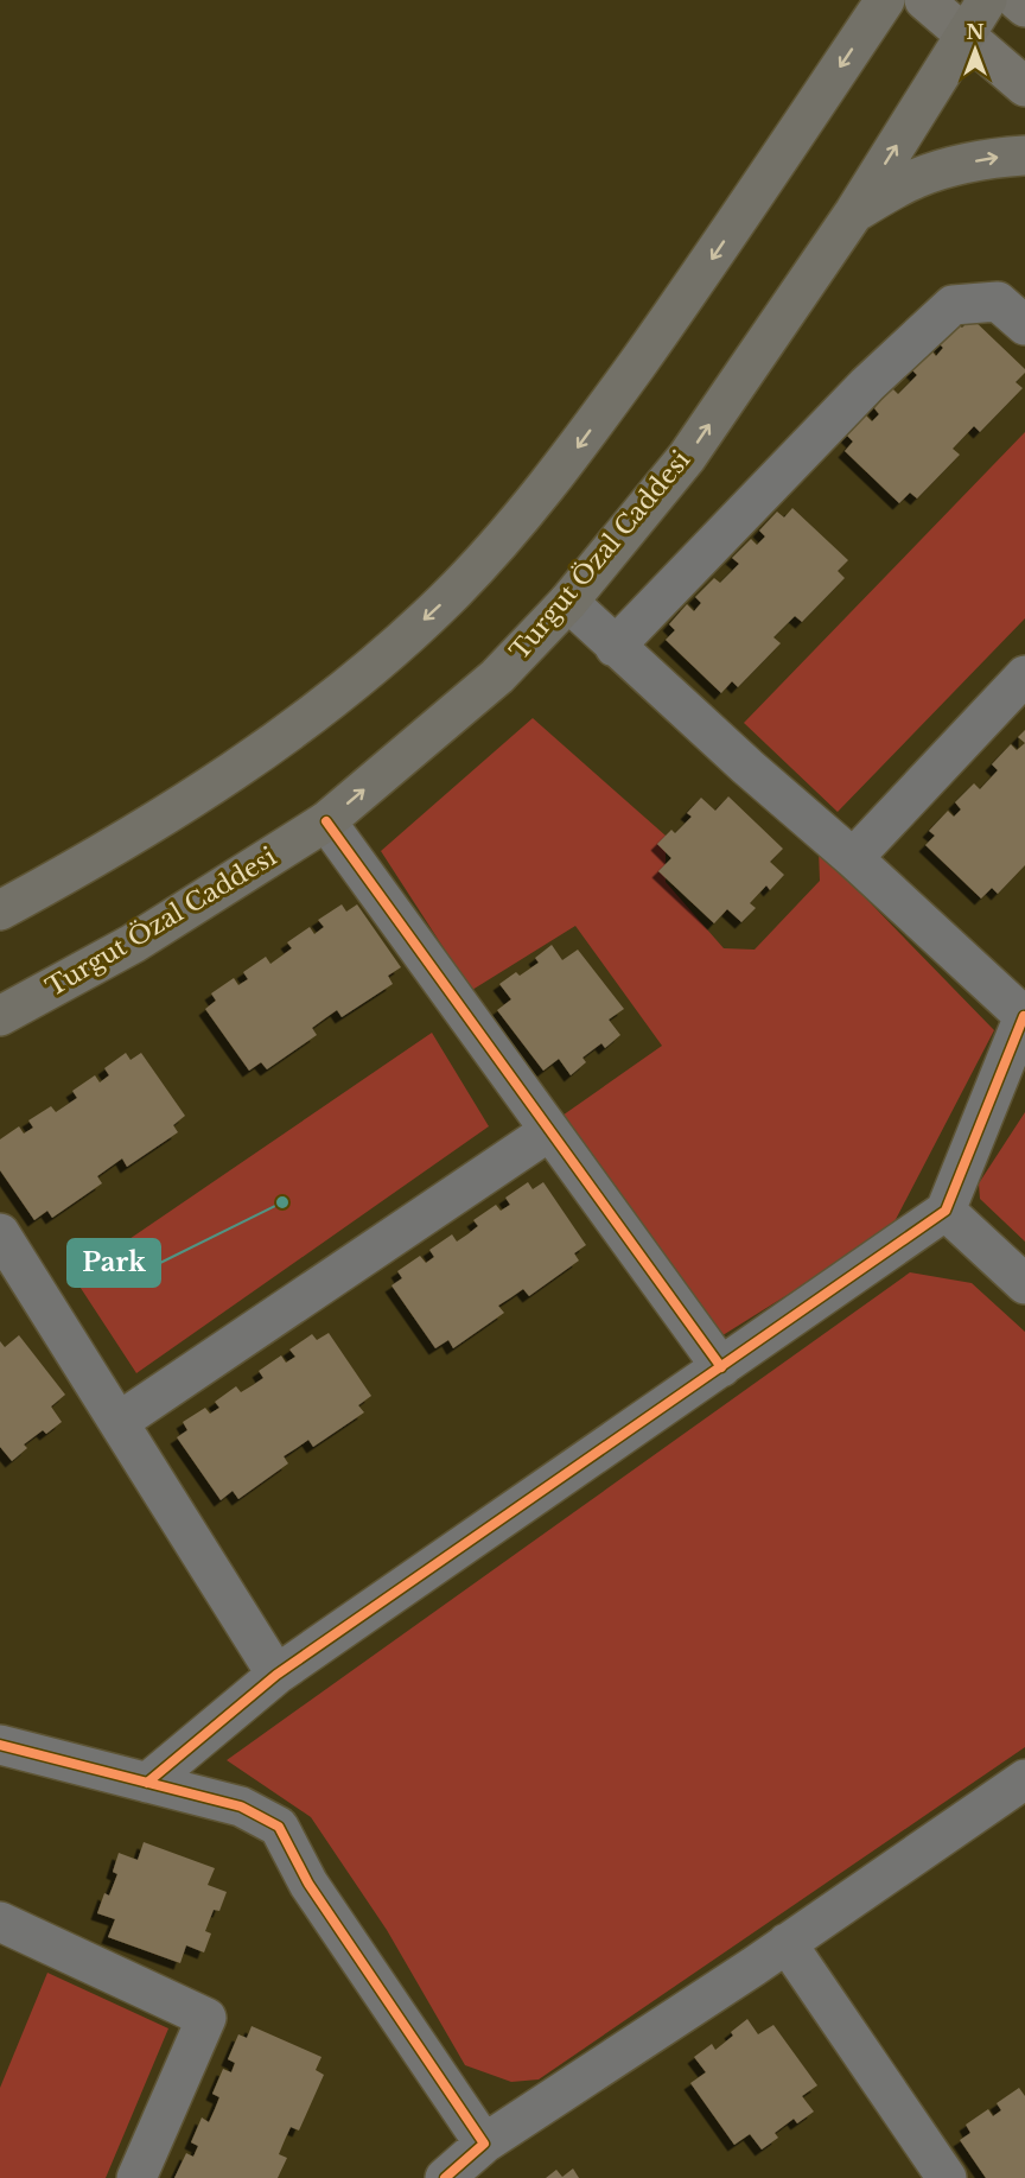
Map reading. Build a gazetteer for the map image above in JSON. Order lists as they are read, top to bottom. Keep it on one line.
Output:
{"streets":{"main road":["Turgut Özal Caddesi"]},"places":["Park"],"north":"top"}
